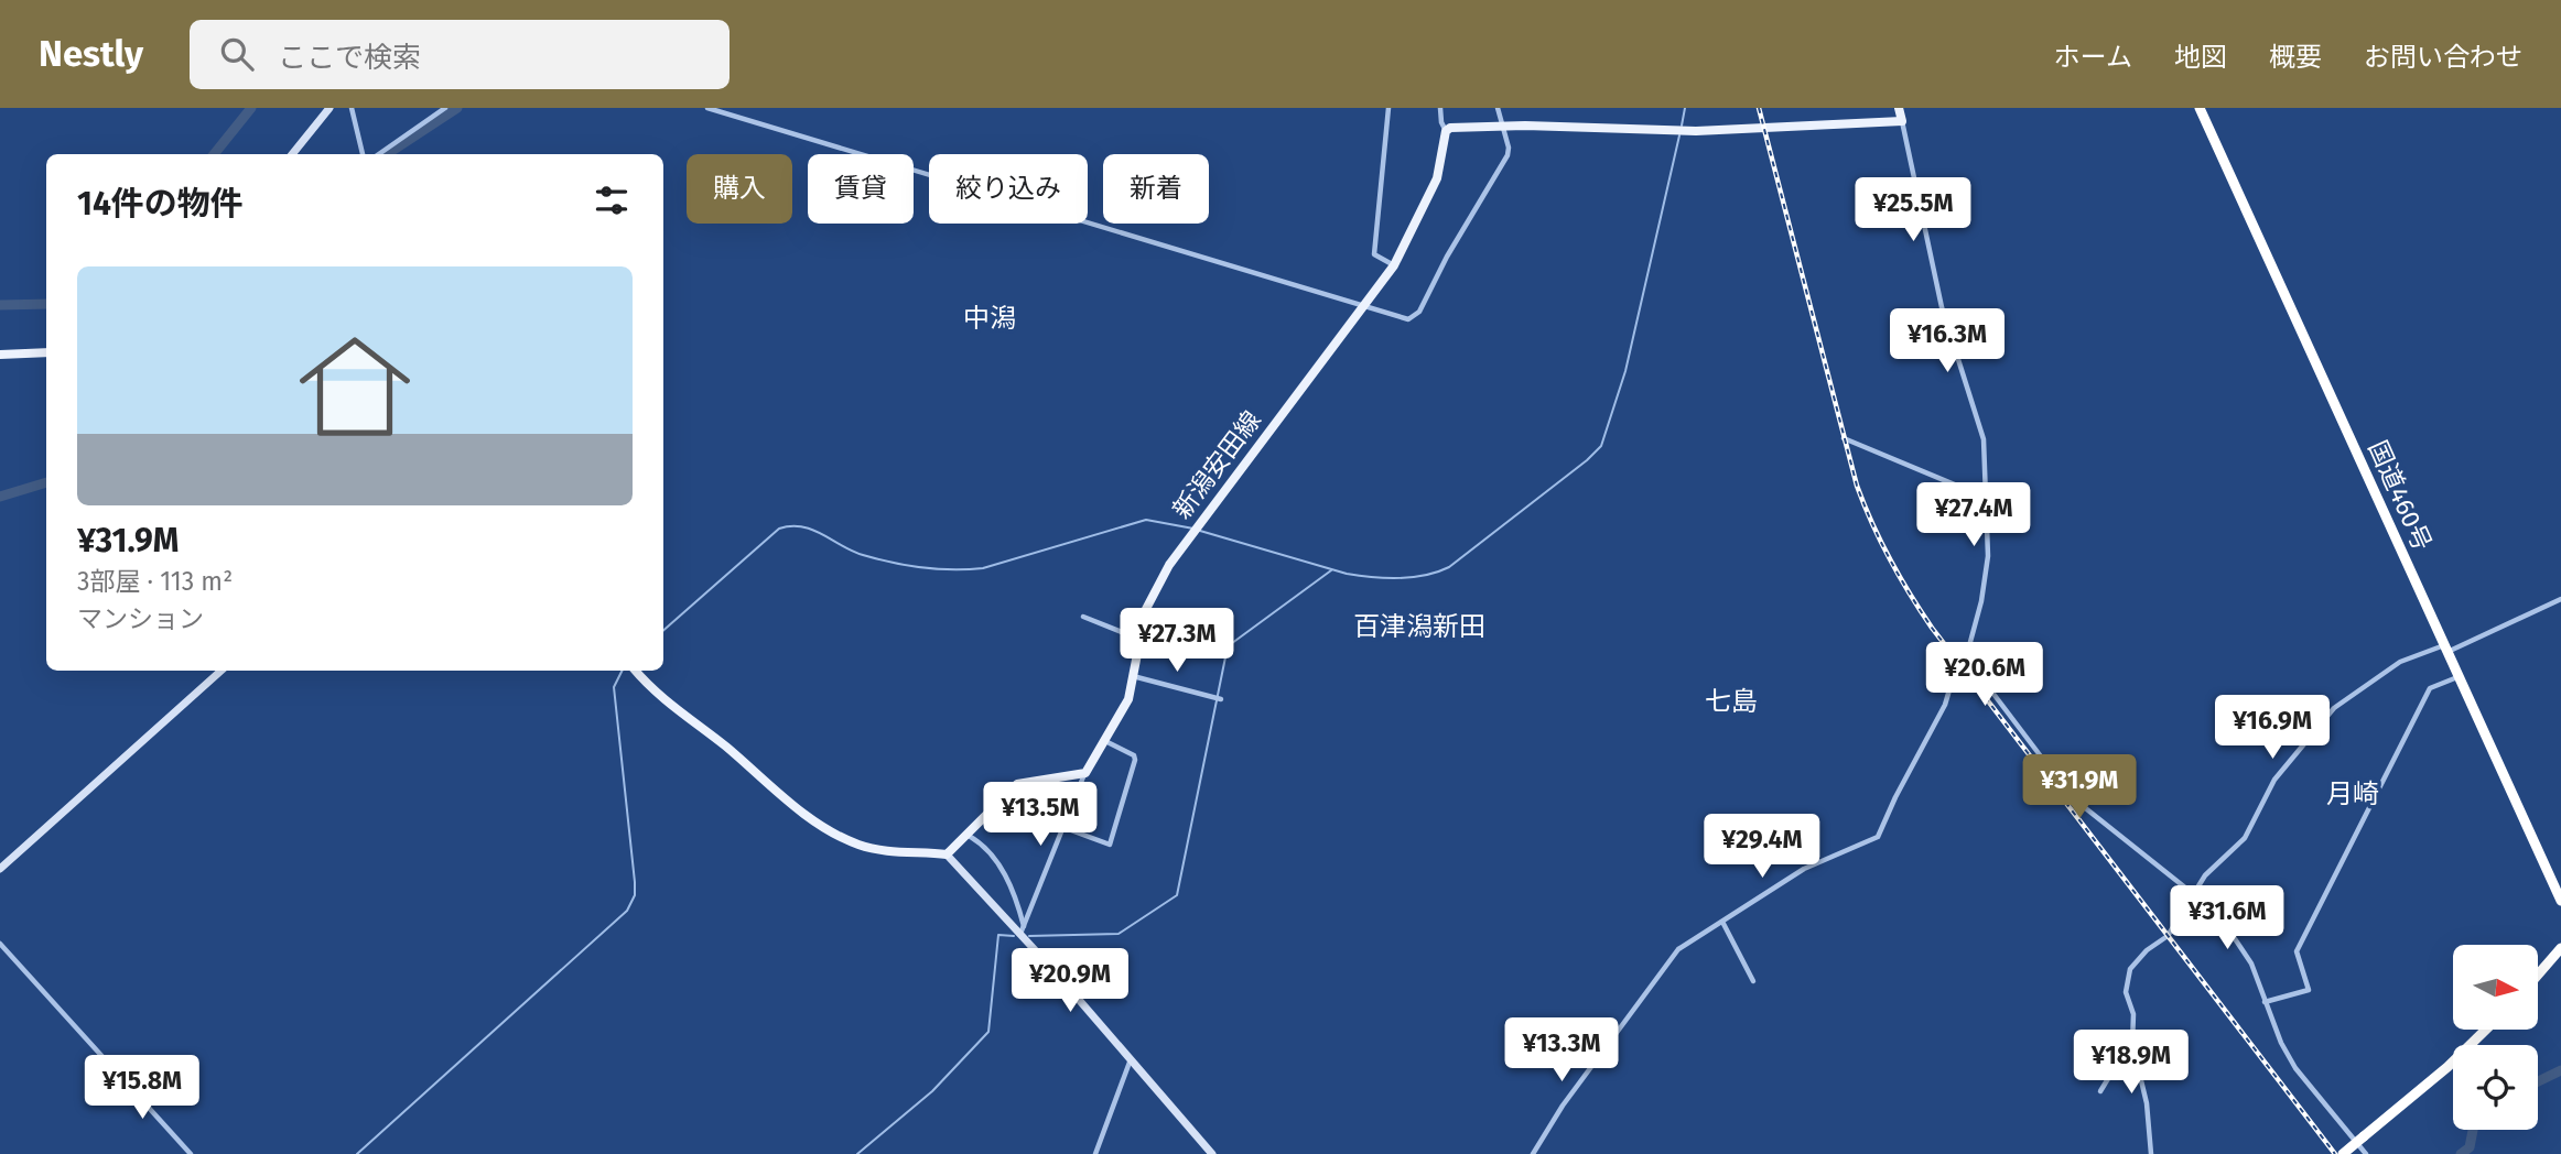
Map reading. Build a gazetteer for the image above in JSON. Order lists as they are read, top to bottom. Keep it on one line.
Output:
{"streets":{"highway":["国道460号"],"main road":["新潟安田線"]},"districts":["中潟","百津潟新田","七島","月崎"],"north":"right","page":{"header":"Nestly","search":"ここで検索","nav":["ホーム","地図","概要","お問い合わせ"],"chip":["購入","賃貸","絞り込み","新着"],"heading":"14件の物件","price":["¥25.5M","¥16.3M","¥27.4M","¥27.3M","¥20.6M","¥16.9M","¥31.9M","¥13.5M","¥29.4M","¥31.6M","¥20.9M","¥13.3M","¥18.9M","¥15.8M"],"list":[{"name":"¥31.9M","note":"3部屋 · 113 m² · マンション"}]}}
